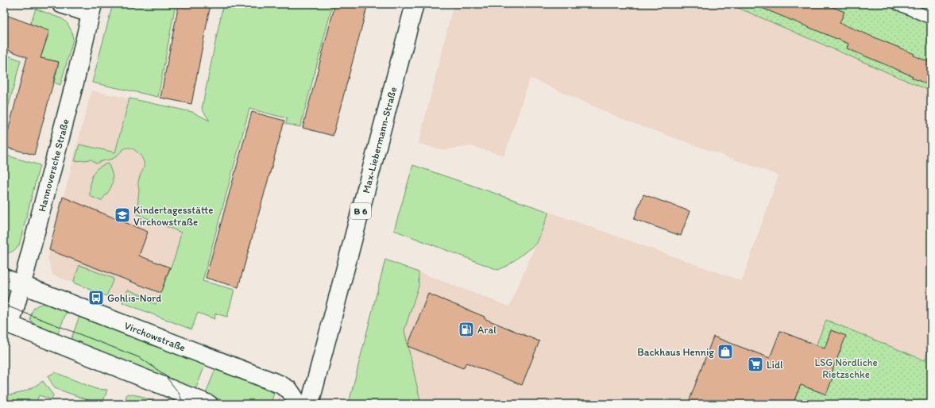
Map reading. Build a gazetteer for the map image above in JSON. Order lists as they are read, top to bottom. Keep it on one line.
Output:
{"streets":{"main road":["Max-Liebermann-Straße","Hannoversche Straße","B 6","Virchowstraße"]},"crossings":[["Hannoversche Straße","Virchowstraße"]],"parks":["LSG Nördliche Rietzschke"],"places":{"school or university":["Kindertagesstätte Virchowstraße"],"bus stop":["Gohlis-Nord"],"fuel station":["Aral"],"shop":["Backhaus Hennig"],"supermarket":["Lidl"]}}
